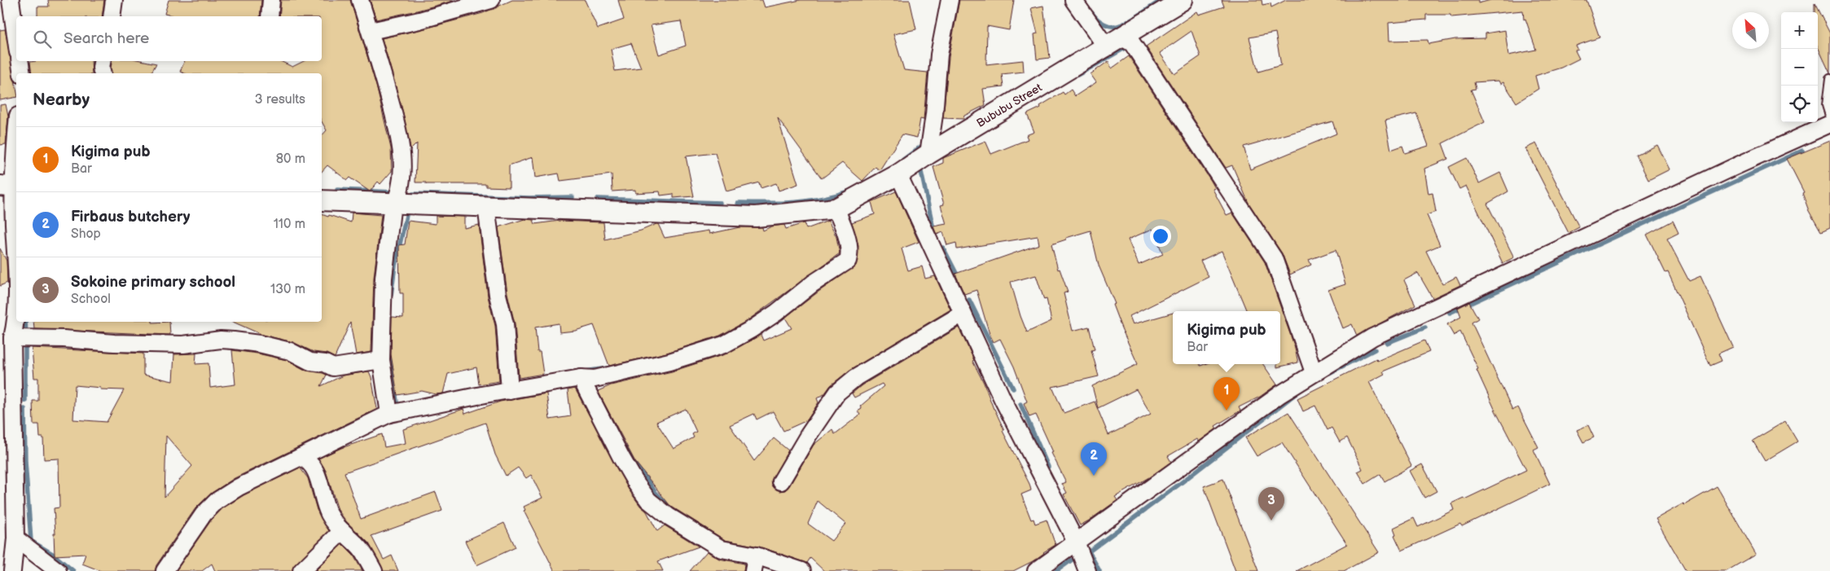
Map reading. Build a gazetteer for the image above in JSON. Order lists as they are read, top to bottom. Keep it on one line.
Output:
{"streets":{"street":["Bububu Street"]},"north":"top left","page":{"map_buttons":["+","−"],"search":"Search here","heading":["Nearby","3 results"],"list":[{"mark":"1","name":"Kigima pub","note":"Bar","value":"80 m"},{"mark":"2","name":"Firbaus butchery","note":"Shop","value":"110 m"},{"mark":"3","name":"Sokoine primary school","note":"School","value":"130 m"}],"popup":["Kigima pub","Bar"],"pins":["1","2","3"]}}
